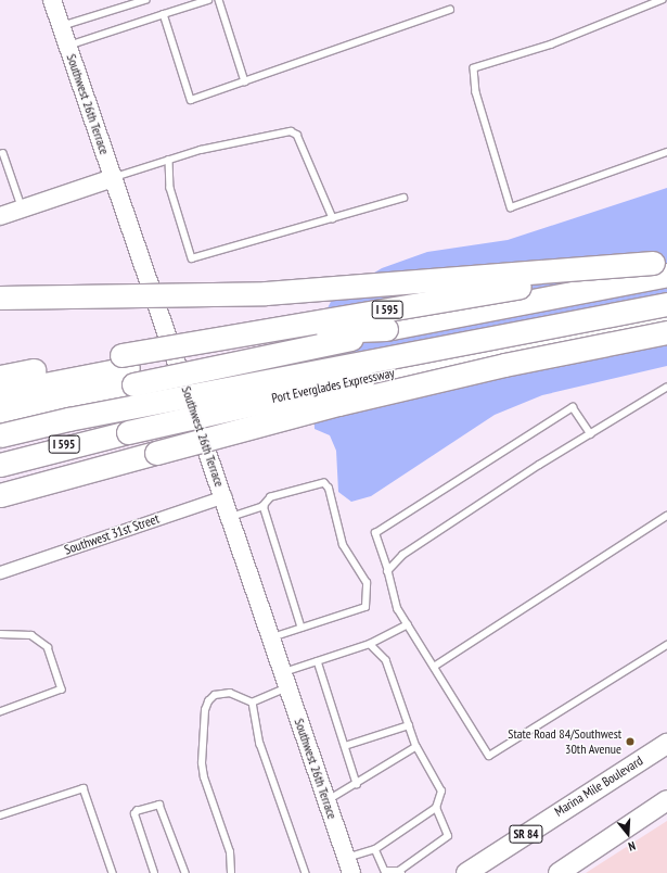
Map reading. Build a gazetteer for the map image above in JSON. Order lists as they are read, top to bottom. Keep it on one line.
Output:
{"streets":{"highway":["I 595","Port Everglades Expressway"],"main road":["Marina Mile Boulevard","SR 84"],"street":["Southwest 26th Terrace","Southwest 31st Street"]},"crossings":[["Southwest 26th Terrace","Southwest 31st Street"]],"places":["State Road 84/Southwest 30th Avenue"],"north":"bottom"}
